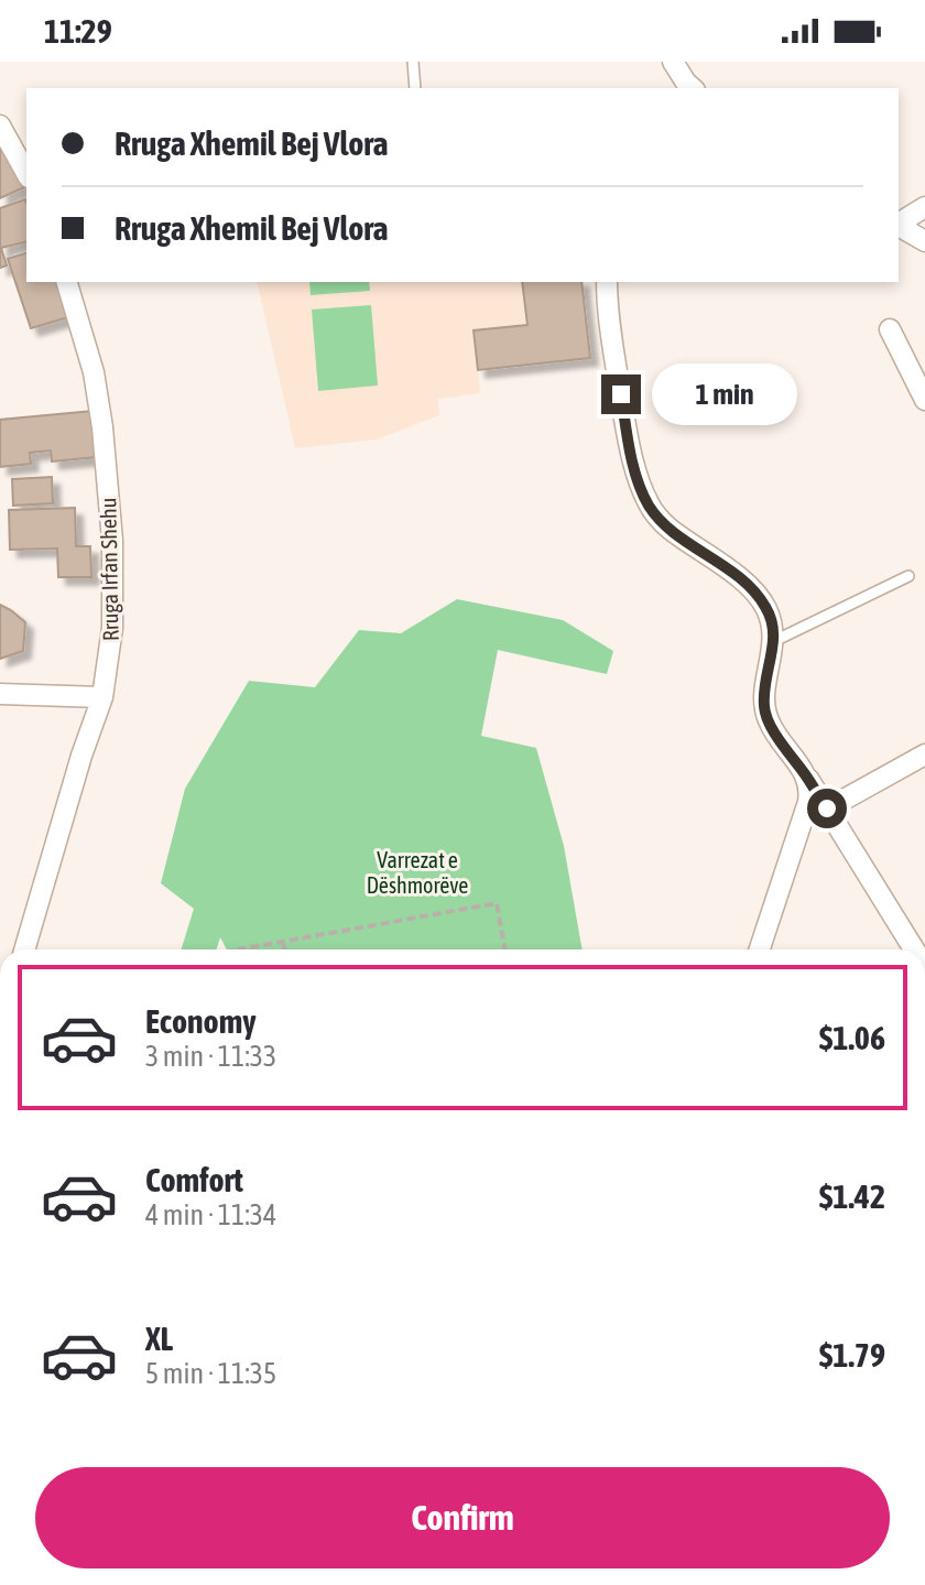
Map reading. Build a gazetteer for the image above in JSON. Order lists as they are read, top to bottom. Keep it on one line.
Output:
{"streets":{"street":["Rruga Irfan Shehu"]},"parks":["Varrezat e Dëshmorëve"],"page":{"status":"11:29","banner":["Rruga Xhemil Bej Vlora","Rruga Xhemil Bej Vlora"],"bubble":"1 min","list":[{"name":"Economy","note":"3 min · 11:33","value":"$1.06"},{"name":"Comfort","note":"4 min · 11:34","value":"$1.42"},{"name":"XL","note":"5 min · 11:35","value":"$1.79"}],"buttons":"Confirm"}}
